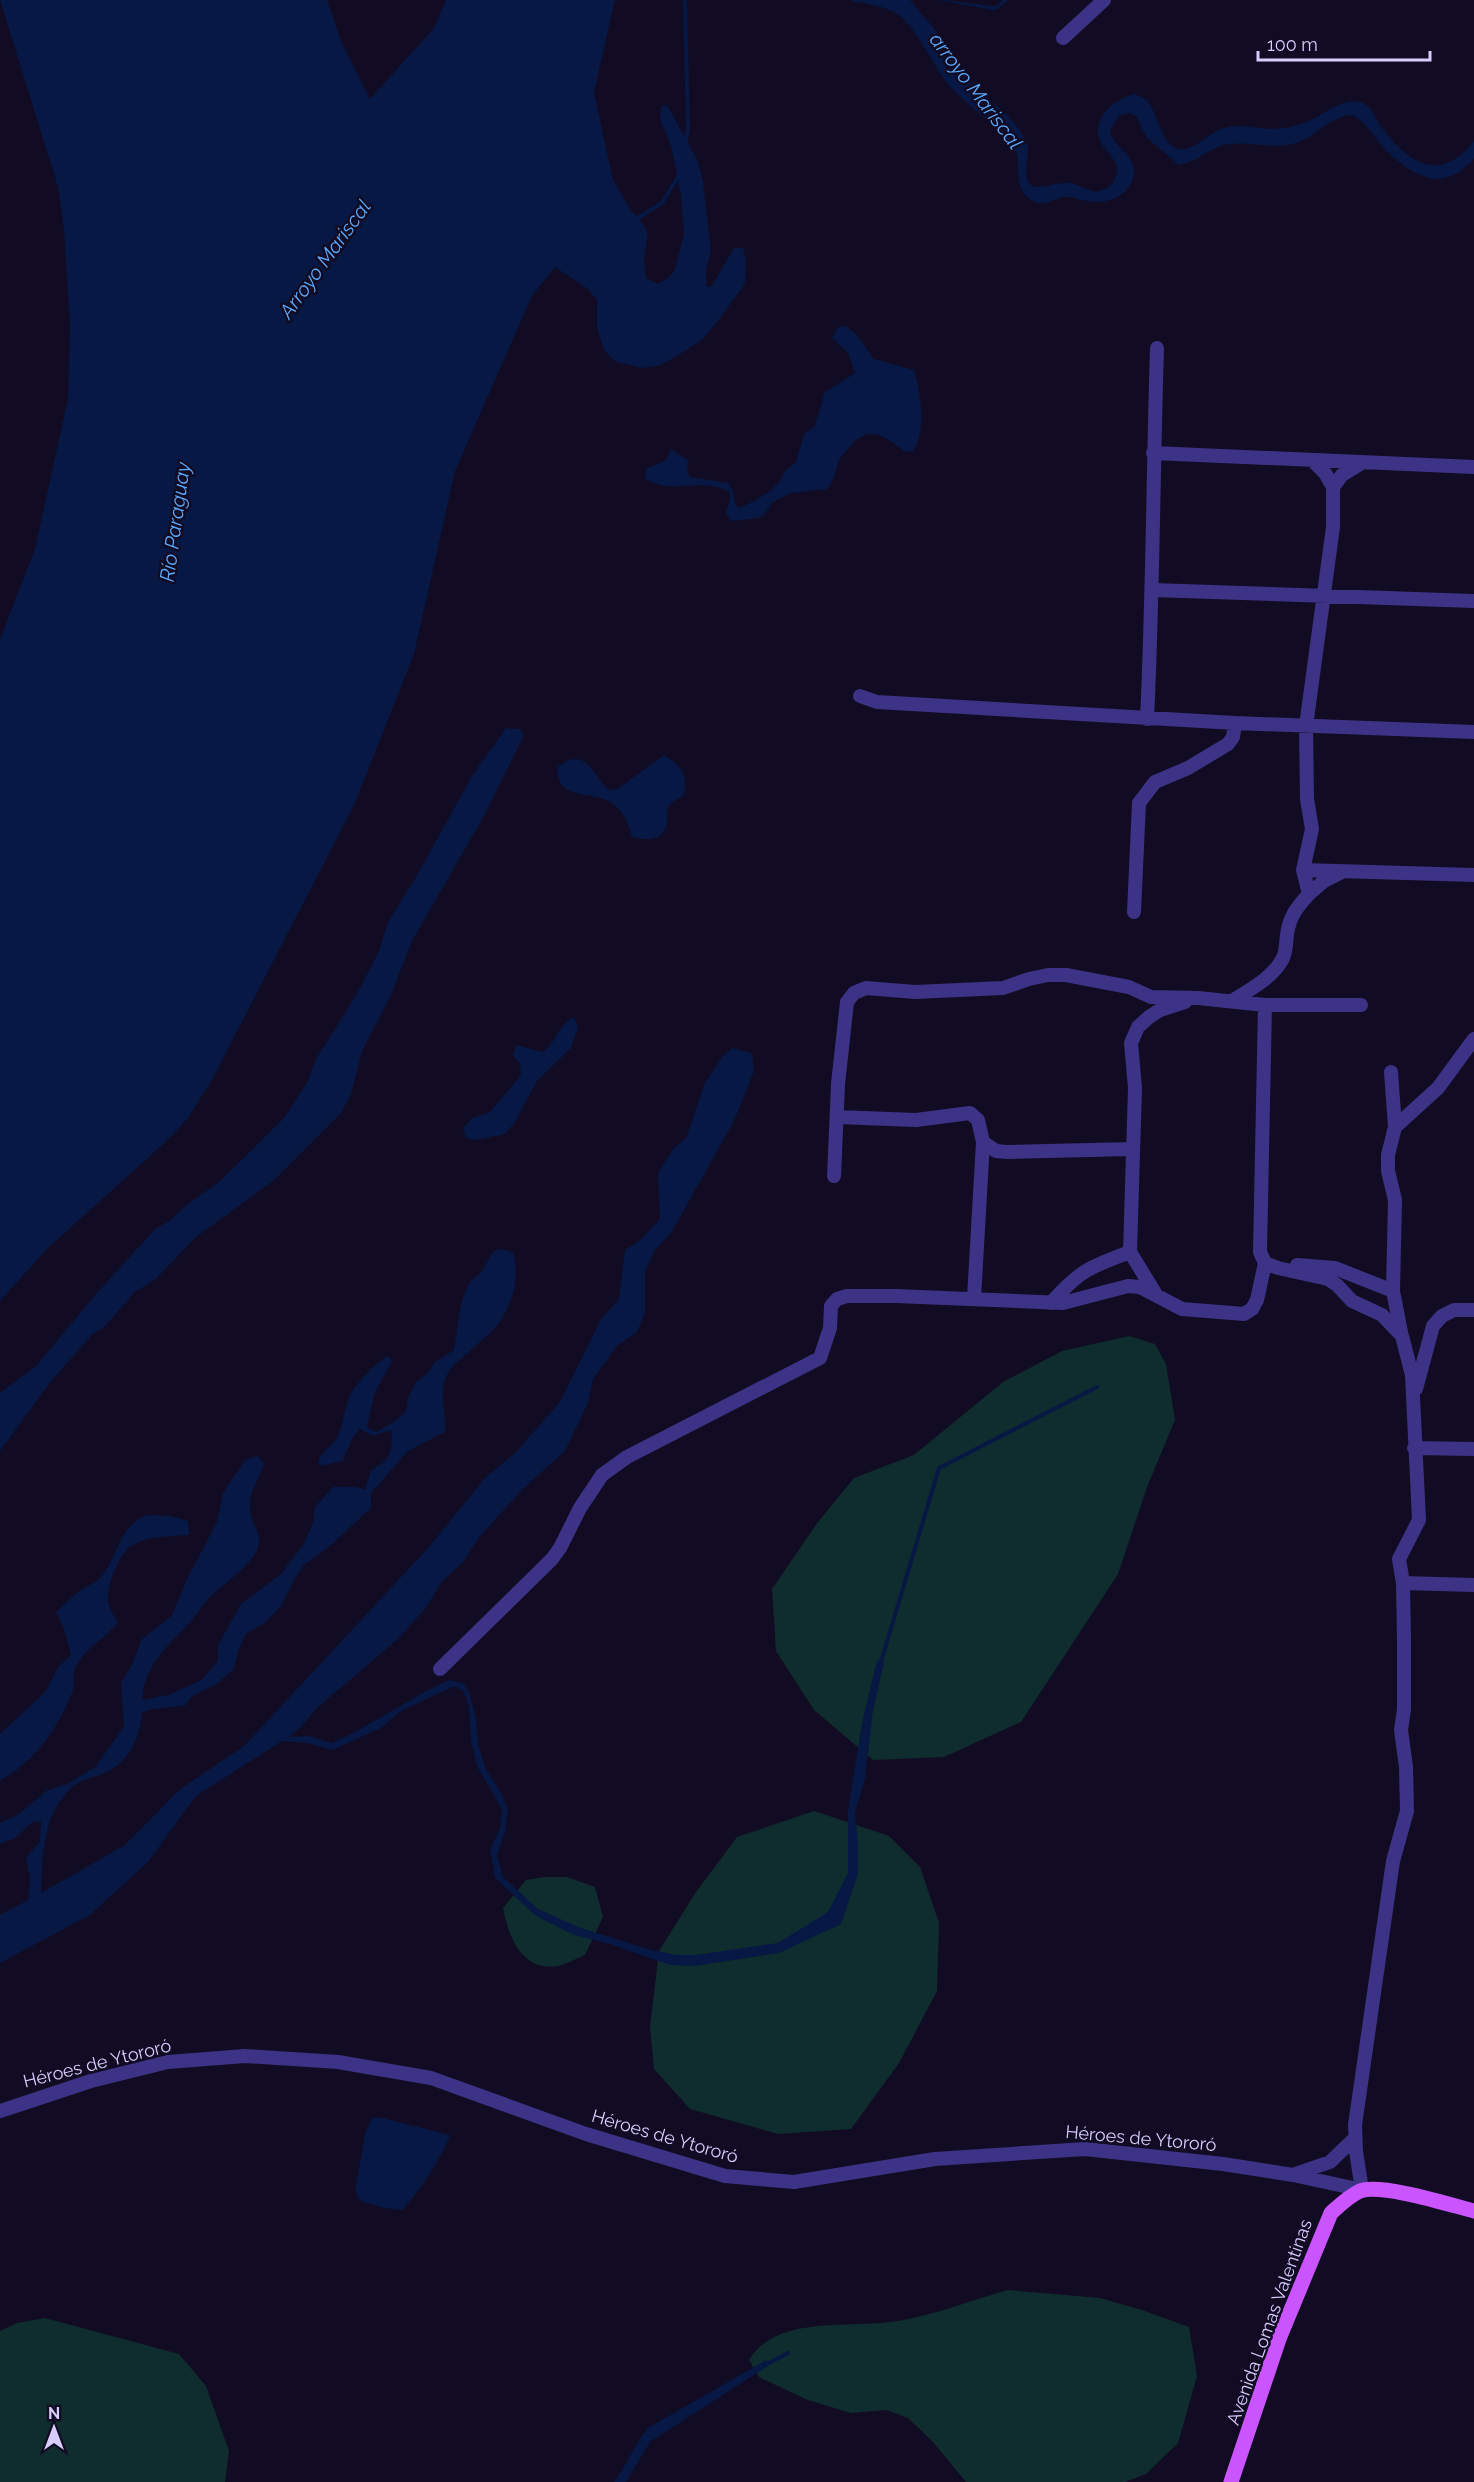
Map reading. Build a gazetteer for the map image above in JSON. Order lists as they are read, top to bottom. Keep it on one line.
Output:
{"streets":{"main road":["Héroes de Ytororó","Avenida Lomas Valentinas"]},"crossings":[["Héroes de Ytororó","Avenida Lomas Valentinas"]],"water":["arroyo Mariscal","Arroyo Mariscal","Río Paraguay"],"scale_bar":"100 m","north":"top"}
